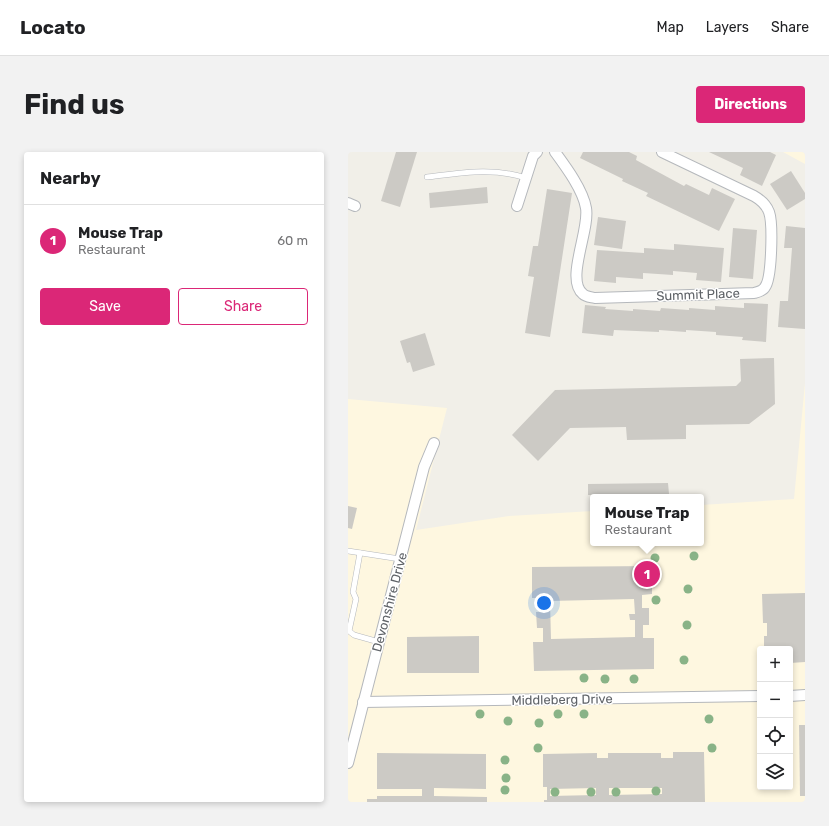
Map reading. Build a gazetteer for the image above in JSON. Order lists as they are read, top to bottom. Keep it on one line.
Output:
{"streets":{"street":["Summit Place","Devonshire Drive","Middleberg Drive"]},"crossings":[["Devonshire Drive","Middleberg Drive"]],"page":{"header":"Locato","nav":["Map","Layers","Share"],"buttons":["Directions",["Save","Share"]],"title":"Find us","heading":"Nearby","list":[{"mark":"1","name":"Mouse Trap","note":"Restaurant","value":"60 m"}],"popup":["Mouse Trap","Restaurant"],"pins":"1","map_buttons":["+","−"]}}
